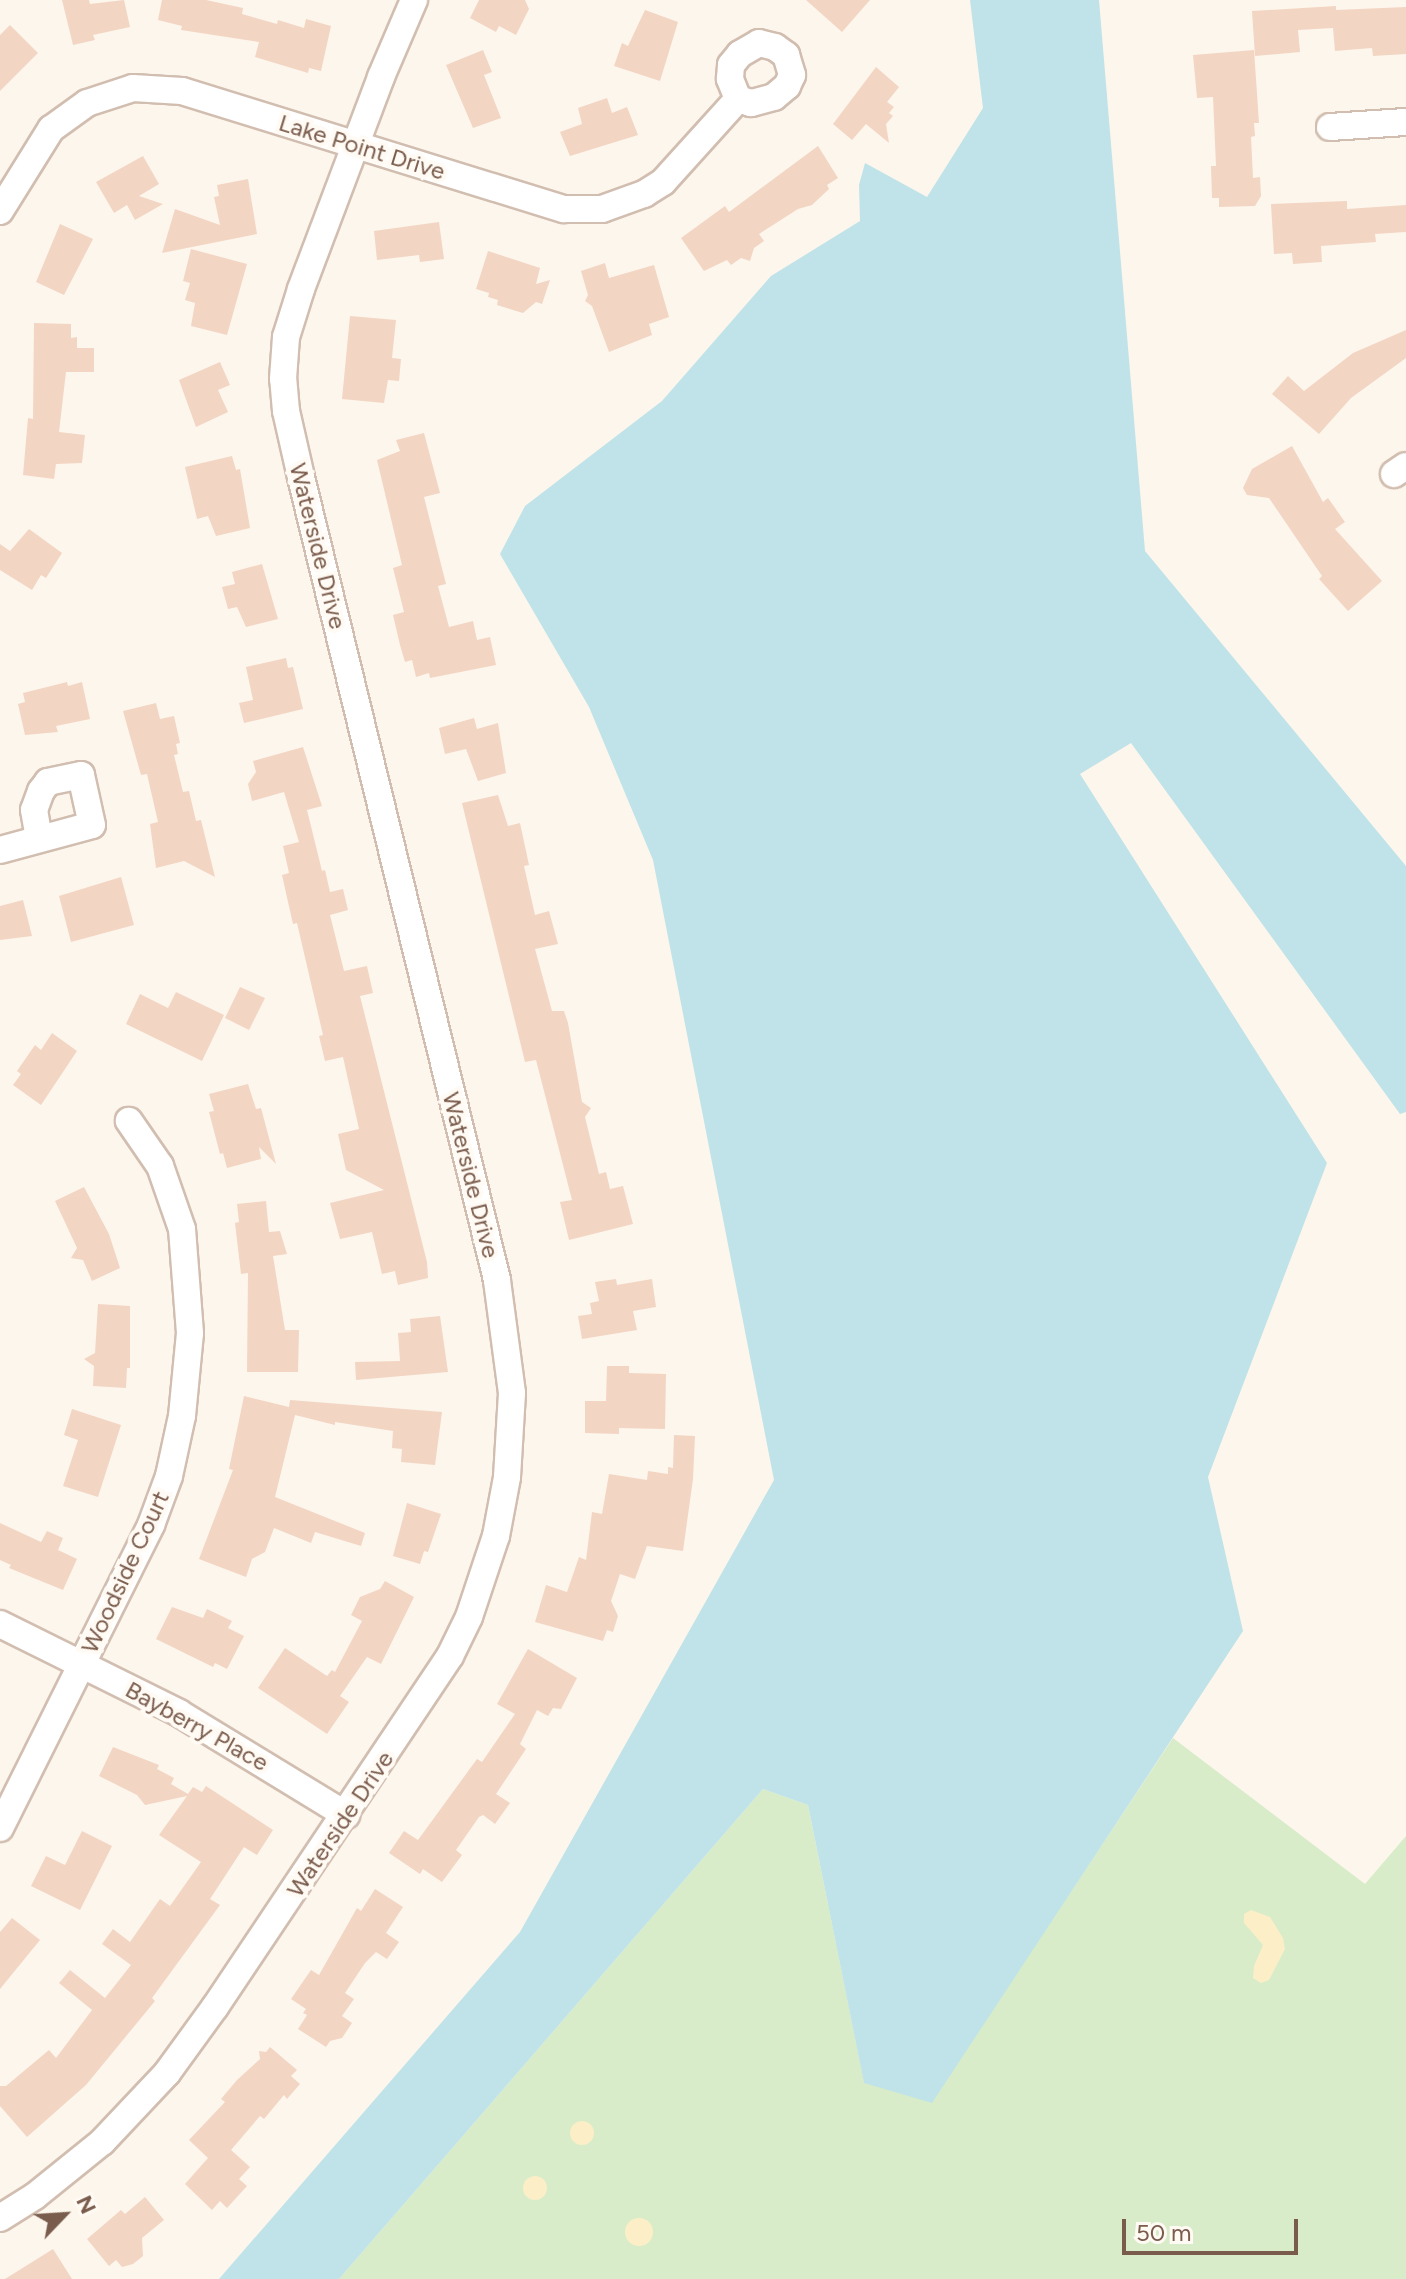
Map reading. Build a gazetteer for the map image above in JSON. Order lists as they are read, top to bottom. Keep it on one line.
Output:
{"streets":{"street":["Lake Point Drive","Waterside Drive","Woodside Court","Bayberry Place"]},"crossings":[["Lake Point Drive","Waterside Drive"],["Waterside Drive","Bayberry Place"],["Woodside Court","Bayberry Place"]],"scale_bar":"50 m","north":"top right"}
